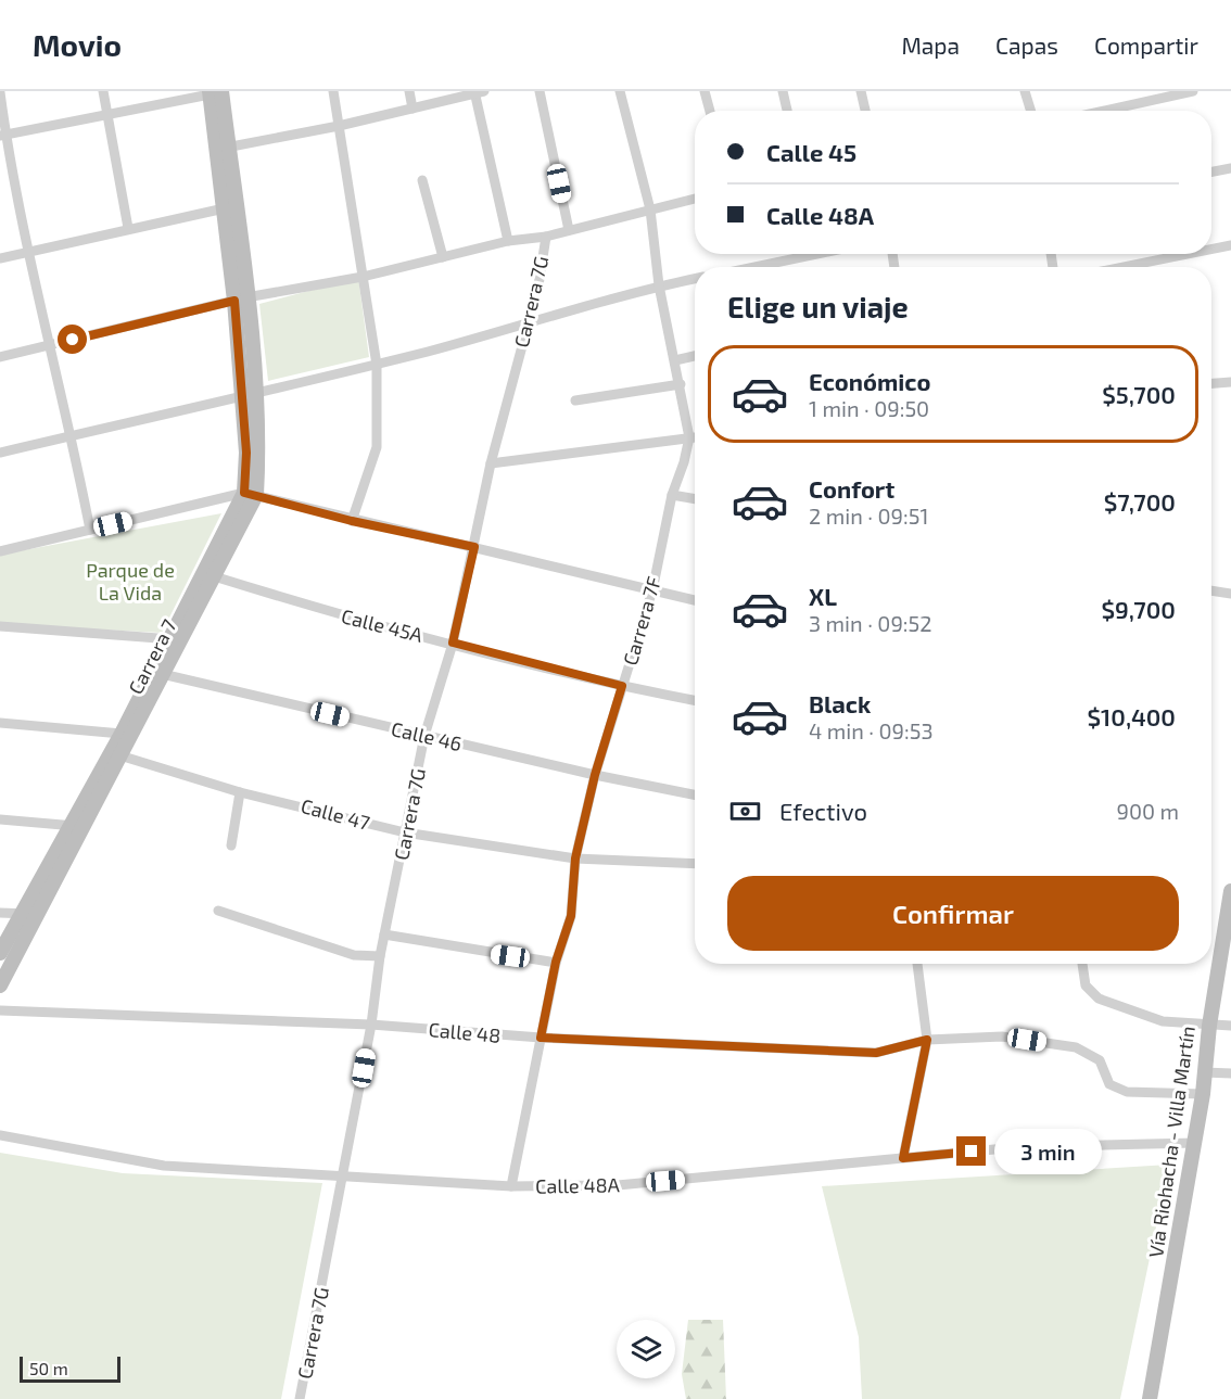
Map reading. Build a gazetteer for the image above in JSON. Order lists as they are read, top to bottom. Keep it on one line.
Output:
{"streets":{"street":["Carrera 7G","Carrera 7F","Calle 45A","Carrera 7","Calle 46","Calle 47","Calle 48","Vía Riohacha - Villa Martín","Calle 48A"]},"crossings":[["Carrera 7G","Calle 45A"],["Carrera 7G","Calle 46"],["Carrera 7G","Calle 47"],["Carrera 7G","Calle 48"],["Carrera 7G","Calle 48A"],["Carrera 7F","Calle 45A"],["Carrera 7F","Calle 46"],["Carrera 7F","Calle 47"],["Carrera 7F","Calle 48"],["Carrera 7F","Calle 48A"],["Calle 45A","Carrera 7"],["Carrera 7","Calle 46"],["Carrera 7","Calle 47"],["Calle 48","Vía Riohacha - Villa Martín"],["Vía Riohacha - Villa Martín","Calle 48A"]],"parks":["Parque de La Vida"],"scale_bar":"50 m","page":{"header":"Movio","nav":["Mapa","Capas","Compartir"],"banner":["Calle 45","Calle 48A"],"heading":"Elige un viaje","list":[{"name":"Económico","note":"1 min · 09:50","value":"$5,700"},{"name":"Confort","note":"2 min · 09:51","value":"$7,700"},{"name":"XL","note":"3 min · 09:52","value":"$9,700"},{"name":"Black","note":"4 min · 09:53","value":"$10,400"}],"pay":["Efectivo","900 m"],"buttons":"Confirmar","bubble":"3 min","scale":"50 m"}}
